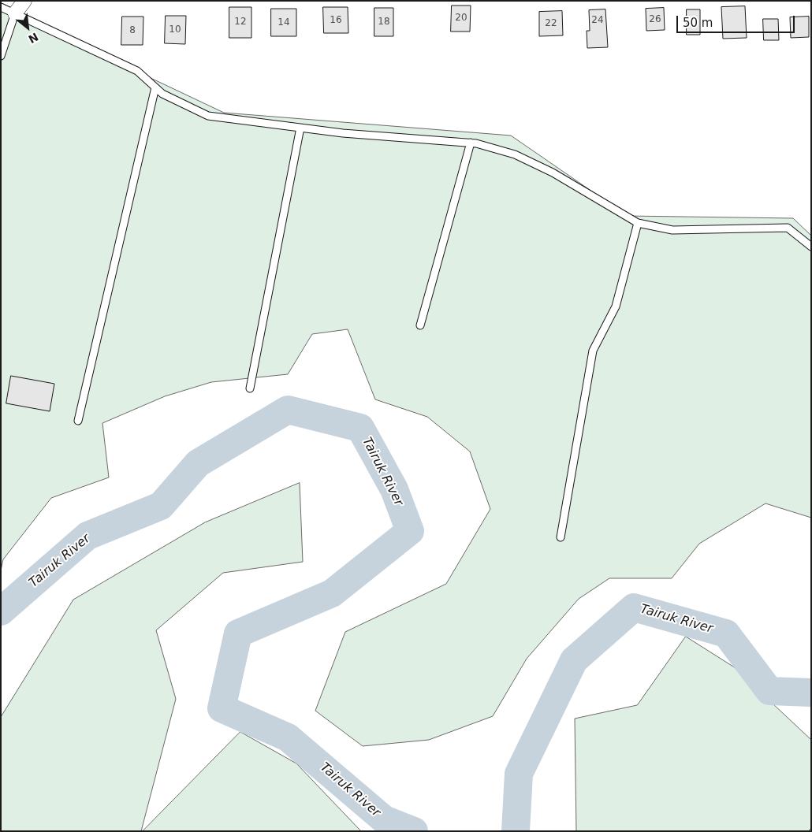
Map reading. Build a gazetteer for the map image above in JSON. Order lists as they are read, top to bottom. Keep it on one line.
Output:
{"water":["Tairuk River"],"house_numbers":["20","26","16","24","12","18","14","22","10","8"],"scale_bar":"50 m","north":"bottom right"}
